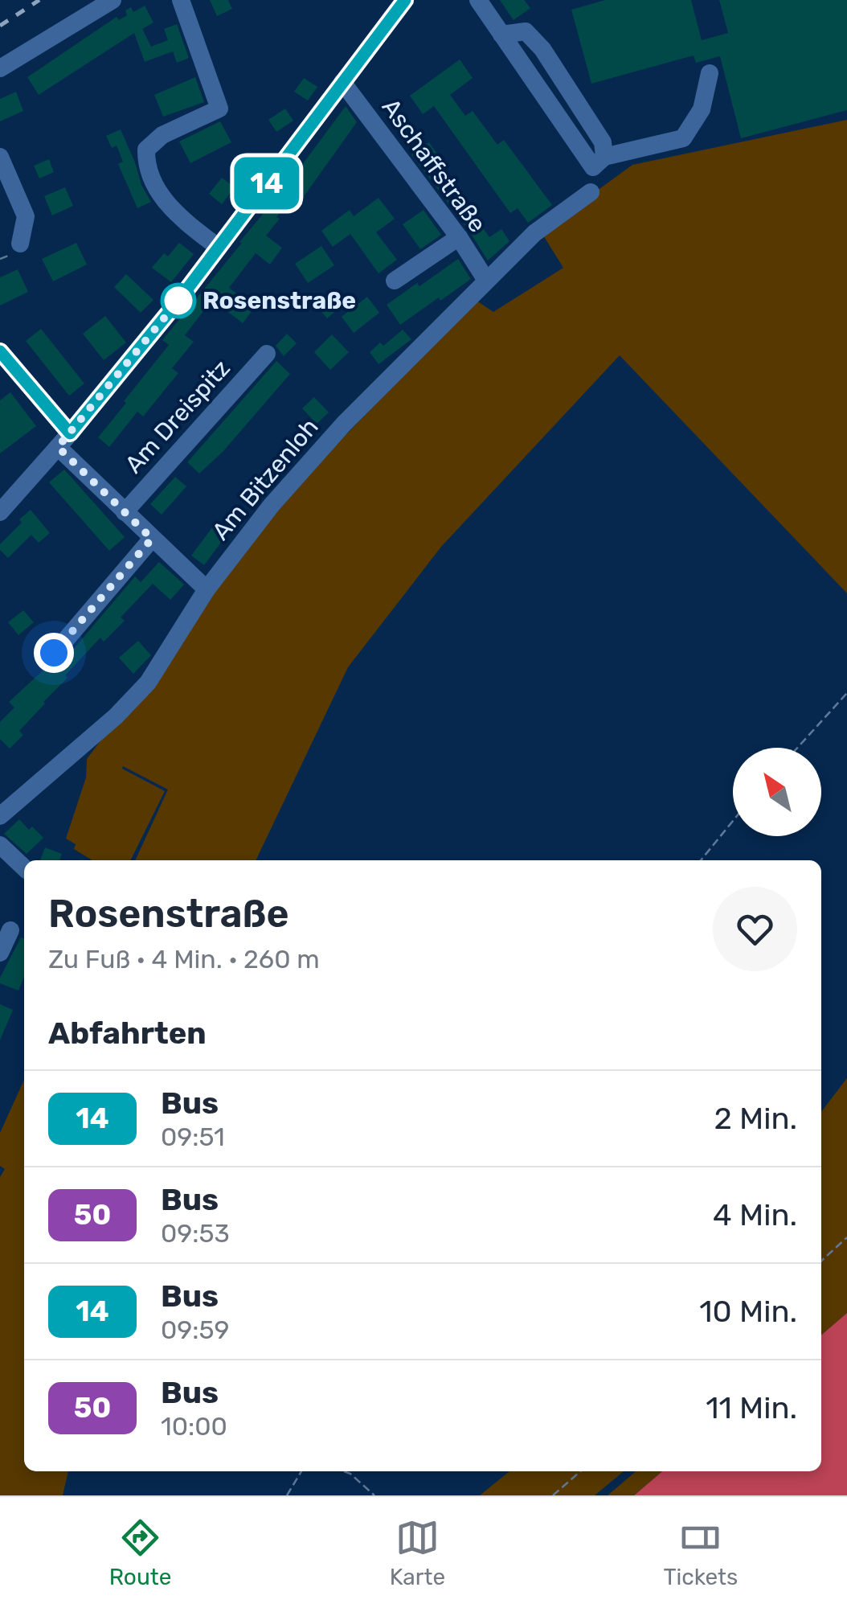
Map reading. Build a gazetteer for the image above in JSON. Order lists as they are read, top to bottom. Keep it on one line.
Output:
{"streets":{"street":["Aschaffstraße","Am Dreispitz","Am Bitzenloh"]},"crossings":[["Aschaffstraße","Am Bitzenloh"]],"places":["Rosenstraße"],"lines":["bus line 14"],"north":"top left","page":{"on_map":"14","heading":[["Rosenstraße","Zu Fuß · 4 Min. · 260 m"],"Abfahrten"],"list":[{"mark":"14","name":"Bus","note":"09:51","value":"2 Min."},{"mark":"50","name":"Bus","note":"09:53","value":"4 Min."},{"mark":"14","name":"Bus","note":"09:59","value":"10 Min."},{"mark":"50","name":"Bus","note":"10:00","value":"11 Min."}],"tabs":["Route","Karte","Tickets"]}}
